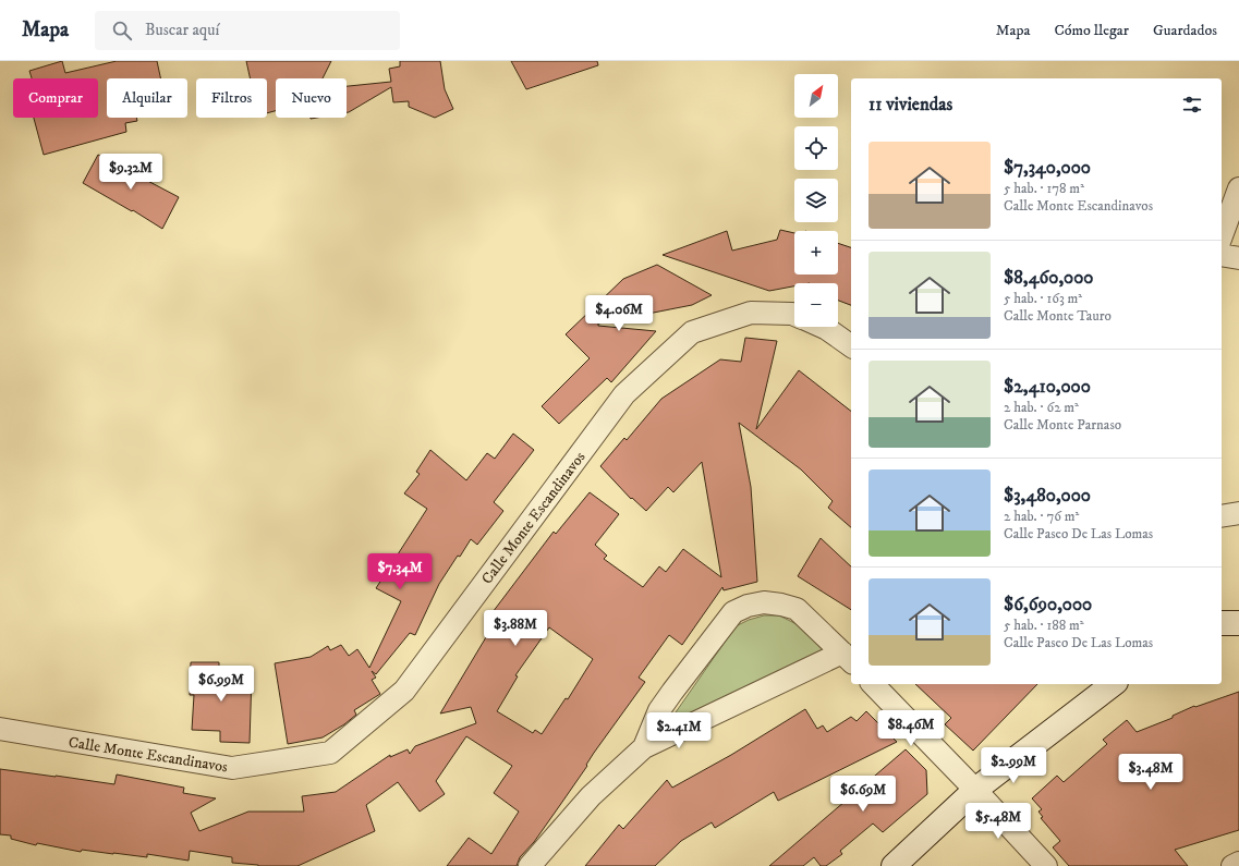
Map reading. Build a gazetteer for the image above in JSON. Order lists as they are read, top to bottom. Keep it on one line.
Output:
{"streets":{"street":["Calle Monte Escandinavos"]},"north":"top right","page":{"header":"Mapa","search":"Buscar aquí","nav":["Mapa","Cómo llegar","Guardados"],"map_buttons":["+","−"],"chip":["Comprar","Alquilar","Filtros","Nuevo"],"heading":"11 viviendas","list":[{"name":"$7,340,000","note":"5 hab. · 178 m² · Calle Monte Escandinavos"},{"name":"$8,460,000","note":"5 hab. · 163 m² · Calle Monte Tauro"},{"name":"$2,410,000","note":"2 hab. · 62 m² · Calle Monte Parnaso"},{"name":"$3,480,000","note":"2 hab. · 76 m² · Calle Paseo De Las Lomas"},{"name":"$6,690,000","note":"5 hab. · 188 m² · Calle Paseo De Las Lomas"}],"price":["$9.32M","$4.06M","$7.34M","$3.88M","$6.99M","$8.46M","$2.41M","$2.99M","$3.48M","$6.69M","$5.48M"]}}
